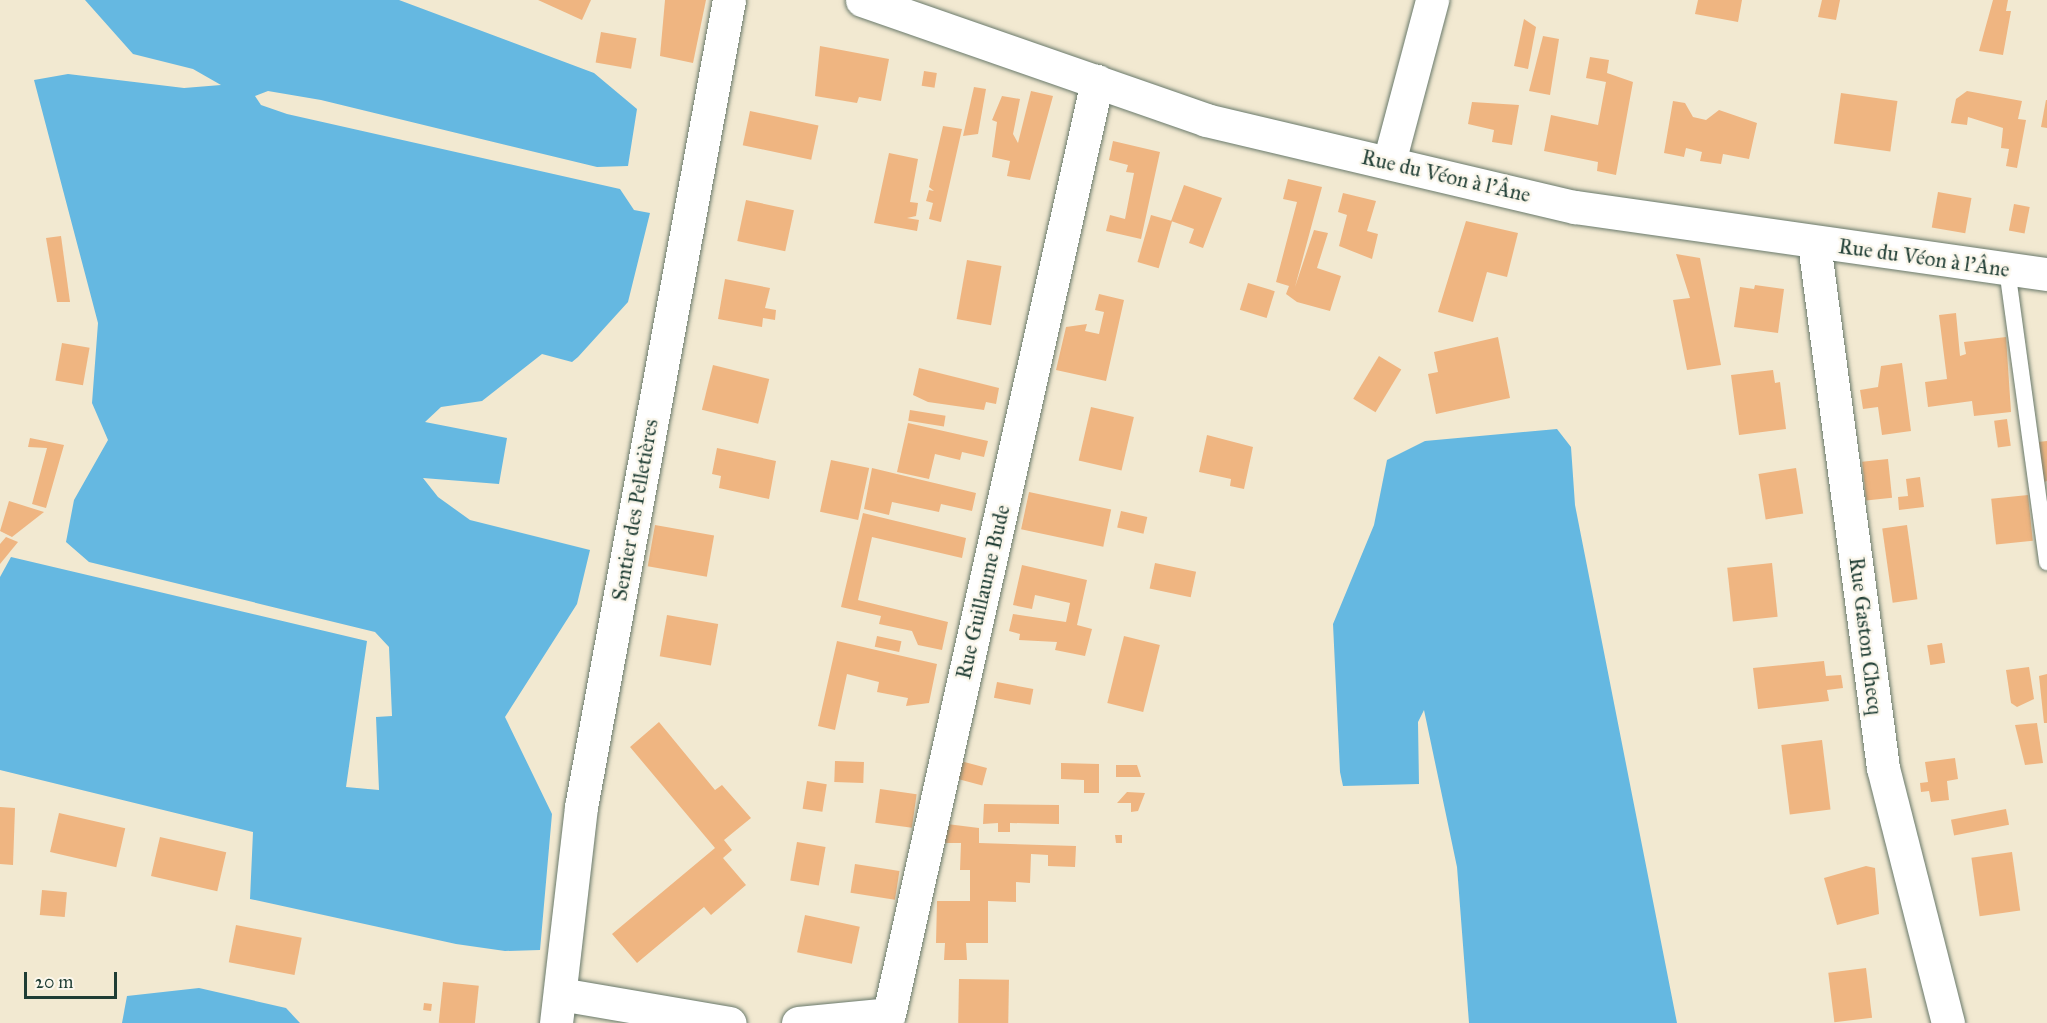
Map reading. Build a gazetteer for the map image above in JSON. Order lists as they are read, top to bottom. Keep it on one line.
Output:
{"streets":{"street":["Rue du Véon à l'Âne","Sentier des Pelletières","Rue Guillaume Bude","Rue Gaston Checq"]},"crossings":[["Rue du Véon à l'Âne","Rue Guillaume Bude"],["Rue du Véon à l'Âne","Rue Gaston Checq"]],"scale_bar":"20 m"}
